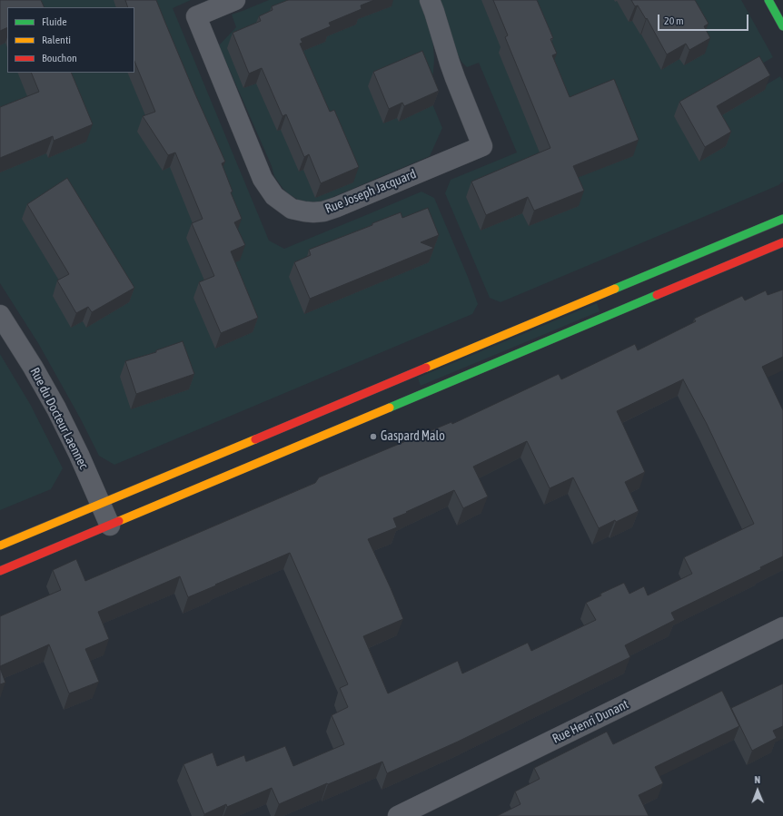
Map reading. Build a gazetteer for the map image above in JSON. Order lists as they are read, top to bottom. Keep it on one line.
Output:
{"streets":{"street":["Rue Joseph Jacquard","Rue du Docteur Laennec","Rue Henri Dunant"]},"places":["Gaspard Malo"],"legend":["Fluide","Ralenti","Bouchon"],"scale_bar":"20 m","north":"top"}
